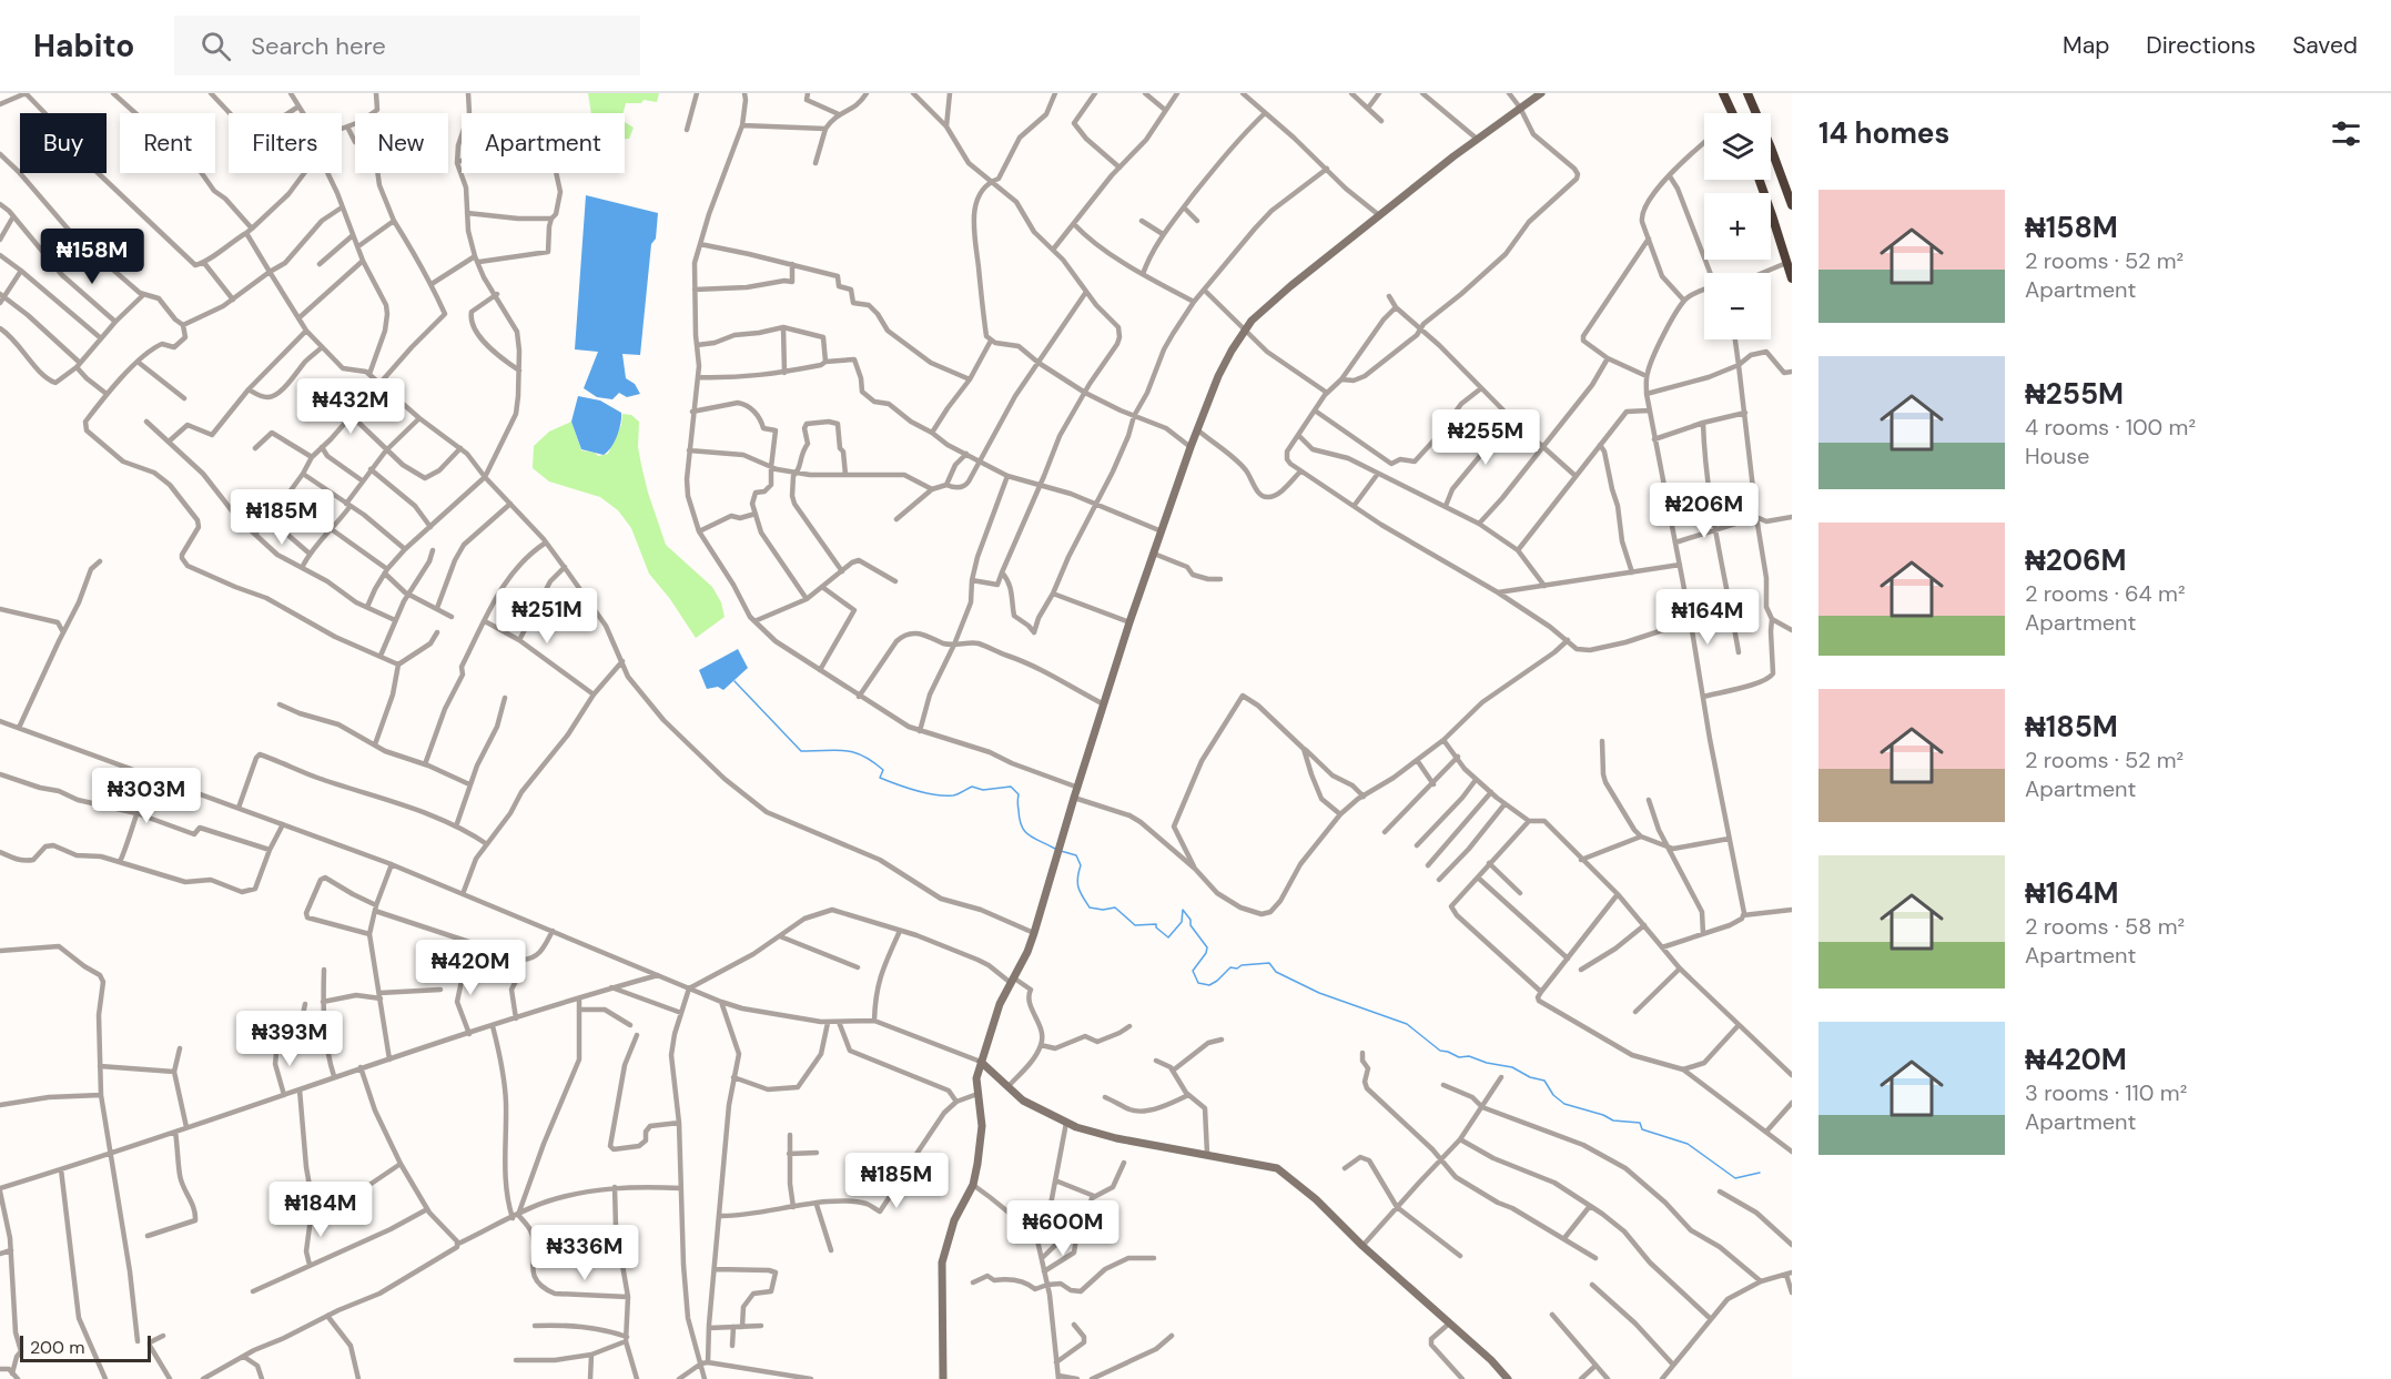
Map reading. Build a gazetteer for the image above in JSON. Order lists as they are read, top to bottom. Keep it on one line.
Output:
{"scale_bar":"200 m","page":{"header":"Habito","search":"Search here","nav":["Map","Directions","Saved"],"heading":"14 homes","map_buttons":["+","−"],"chip":["Buy","Rent","Filters","New","Apartment"],"list":[{"name":"₦158M","note":"2 rooms · 52 m² · Apartment"},{"name":"₦255M","note":"4 rooms · 100 m² · House"},{"name":"₦206M","note":"2 rooms · 64 m² · Apartment"},{"name":"₦185M","note":"2 rooms · 52 m² · Apartment"},{"name":"₦164M","note":"2 rooms · 58 m² · Apartment"},{"name":"₦420M","note":"3 rooms · 110 m² · Apartment"}],"price":["₦158M","₦432M","₦255M","₦206M","₦185M","₦251M","₦164M","₦303M","₦420M","₦393M","₦185M","₦184M","₦600M","₦336M"],"scale":"200 m"}}
